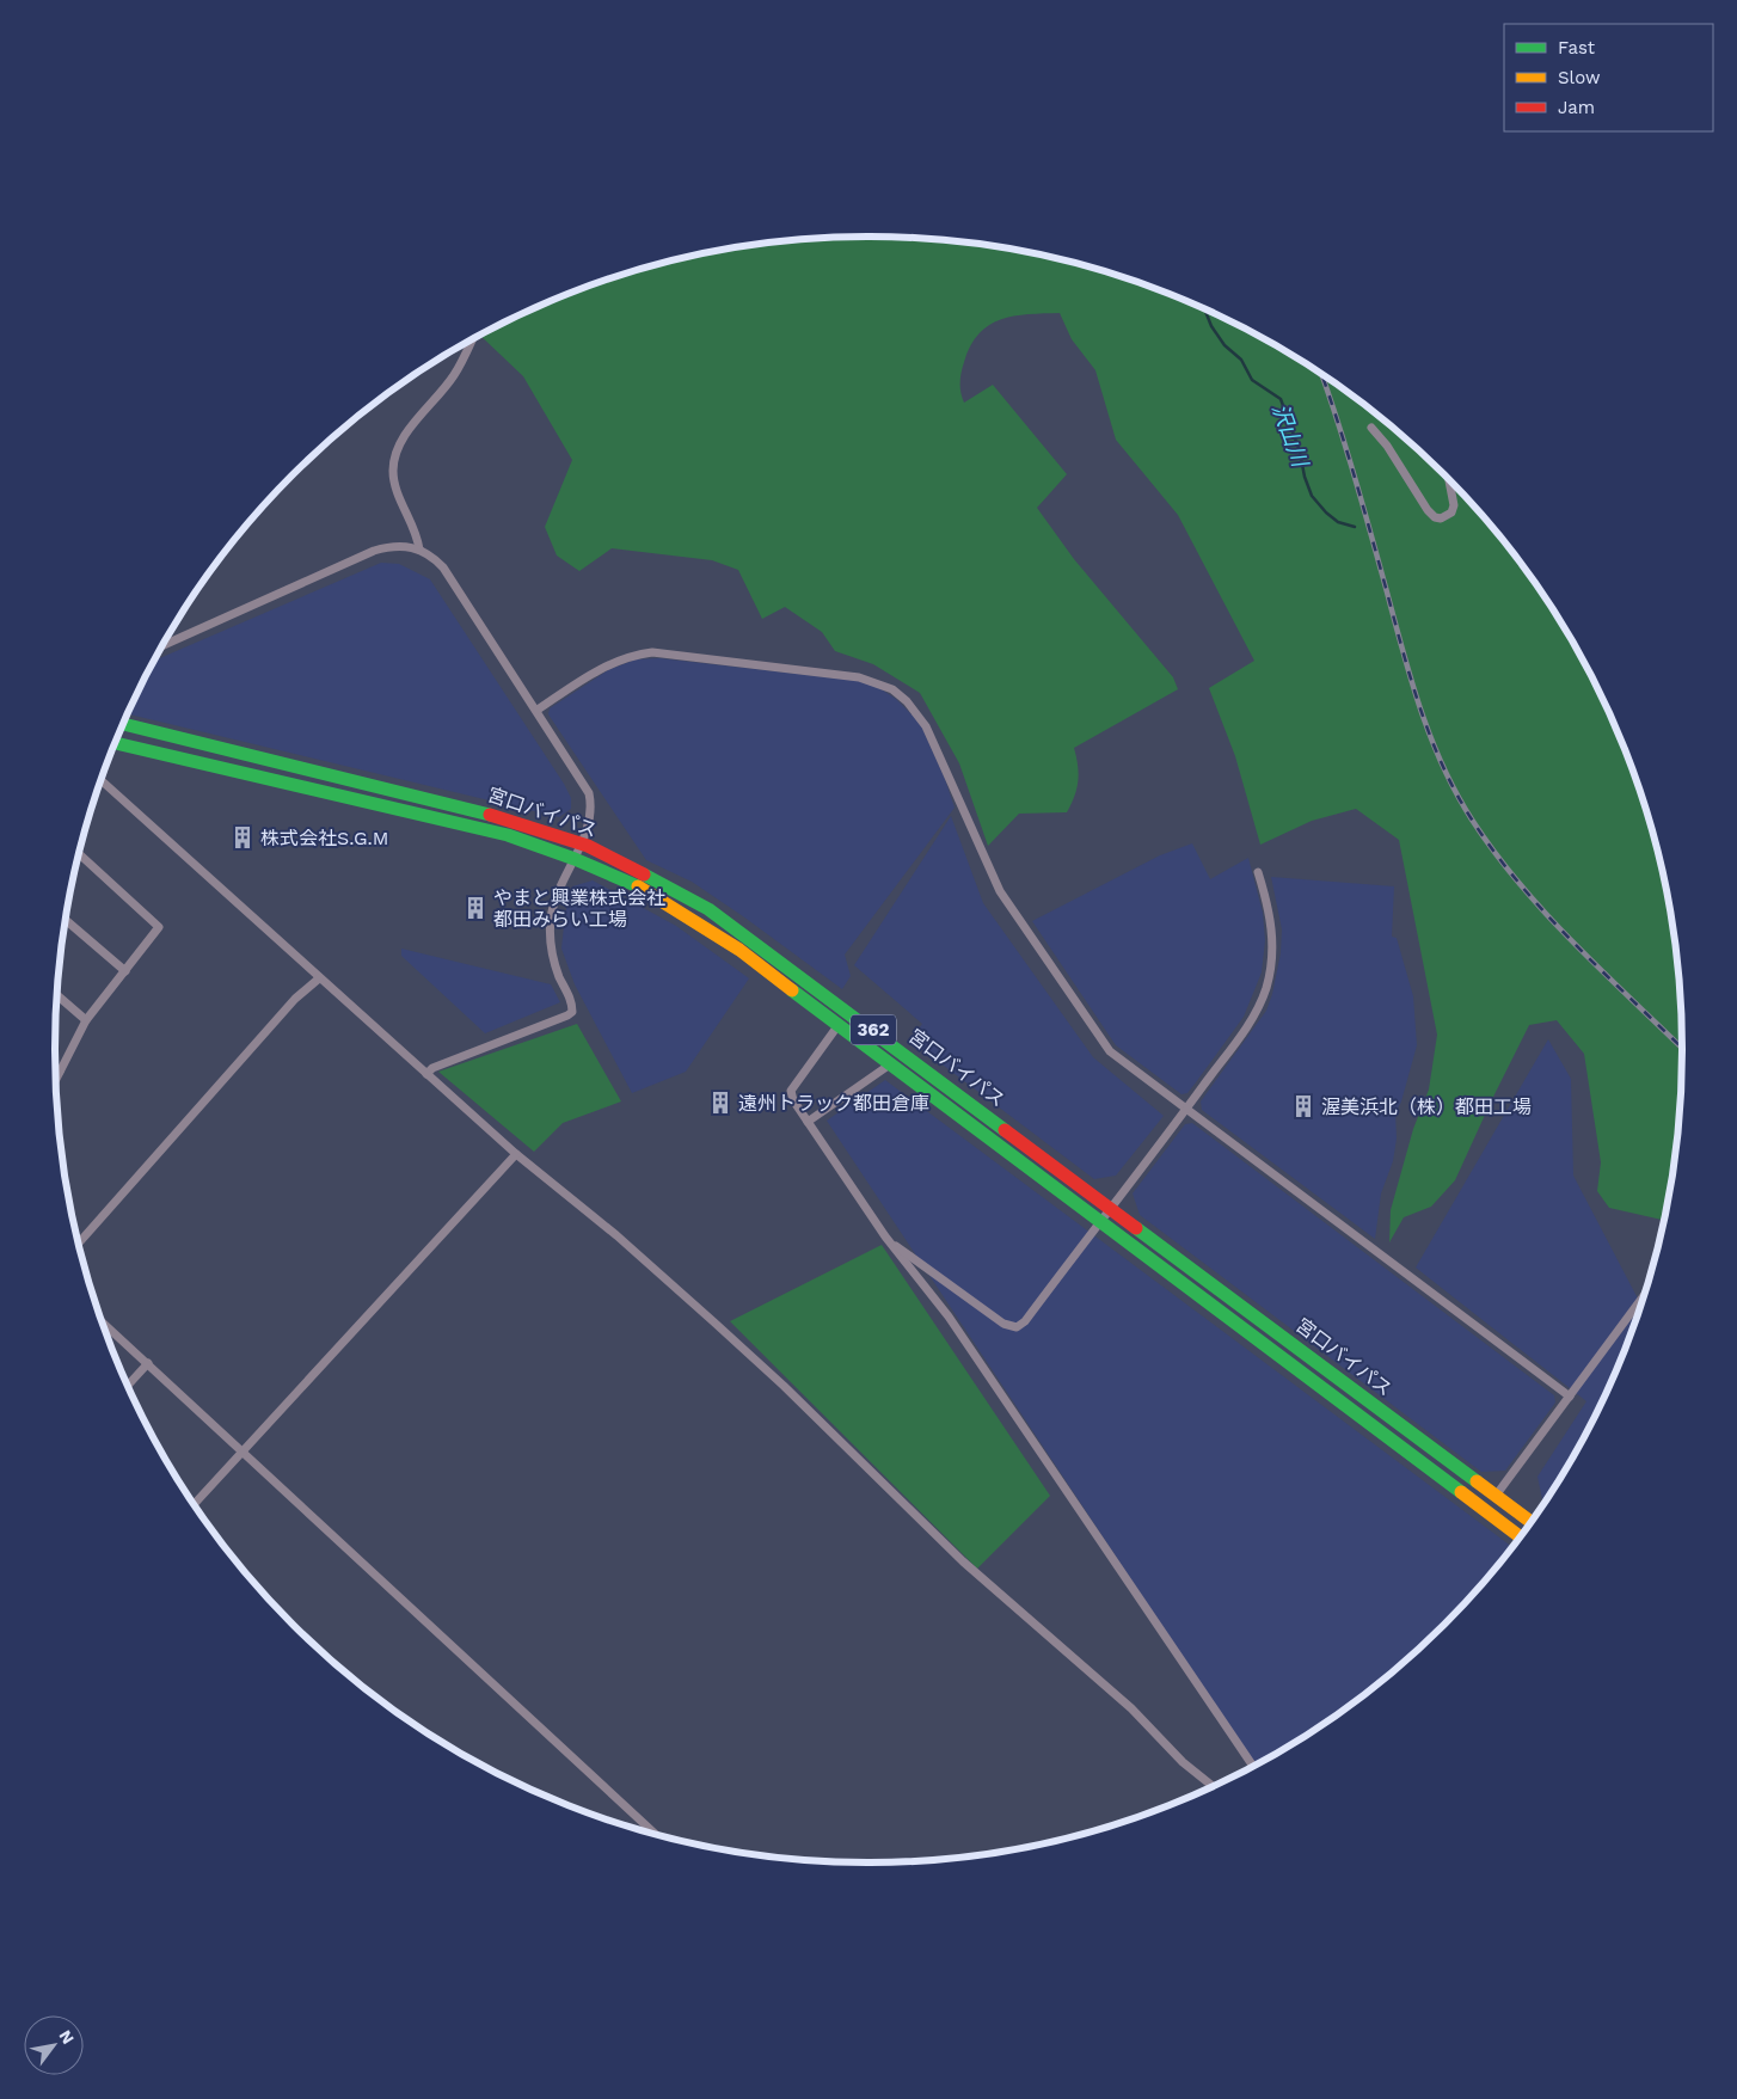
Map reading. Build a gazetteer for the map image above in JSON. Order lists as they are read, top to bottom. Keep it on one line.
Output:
{"streets":{"highway":["宮口バイパス","362"]},"water":["沢山川"],"places":{"building":["株式会社S.G.M","やまと興業株式会社 都田みらい工場","遠州トラック都田倉庫","渥美浜北（株）都田工場"]},"legend":["Fast","Slow","Jam"],"north":"top right"}
